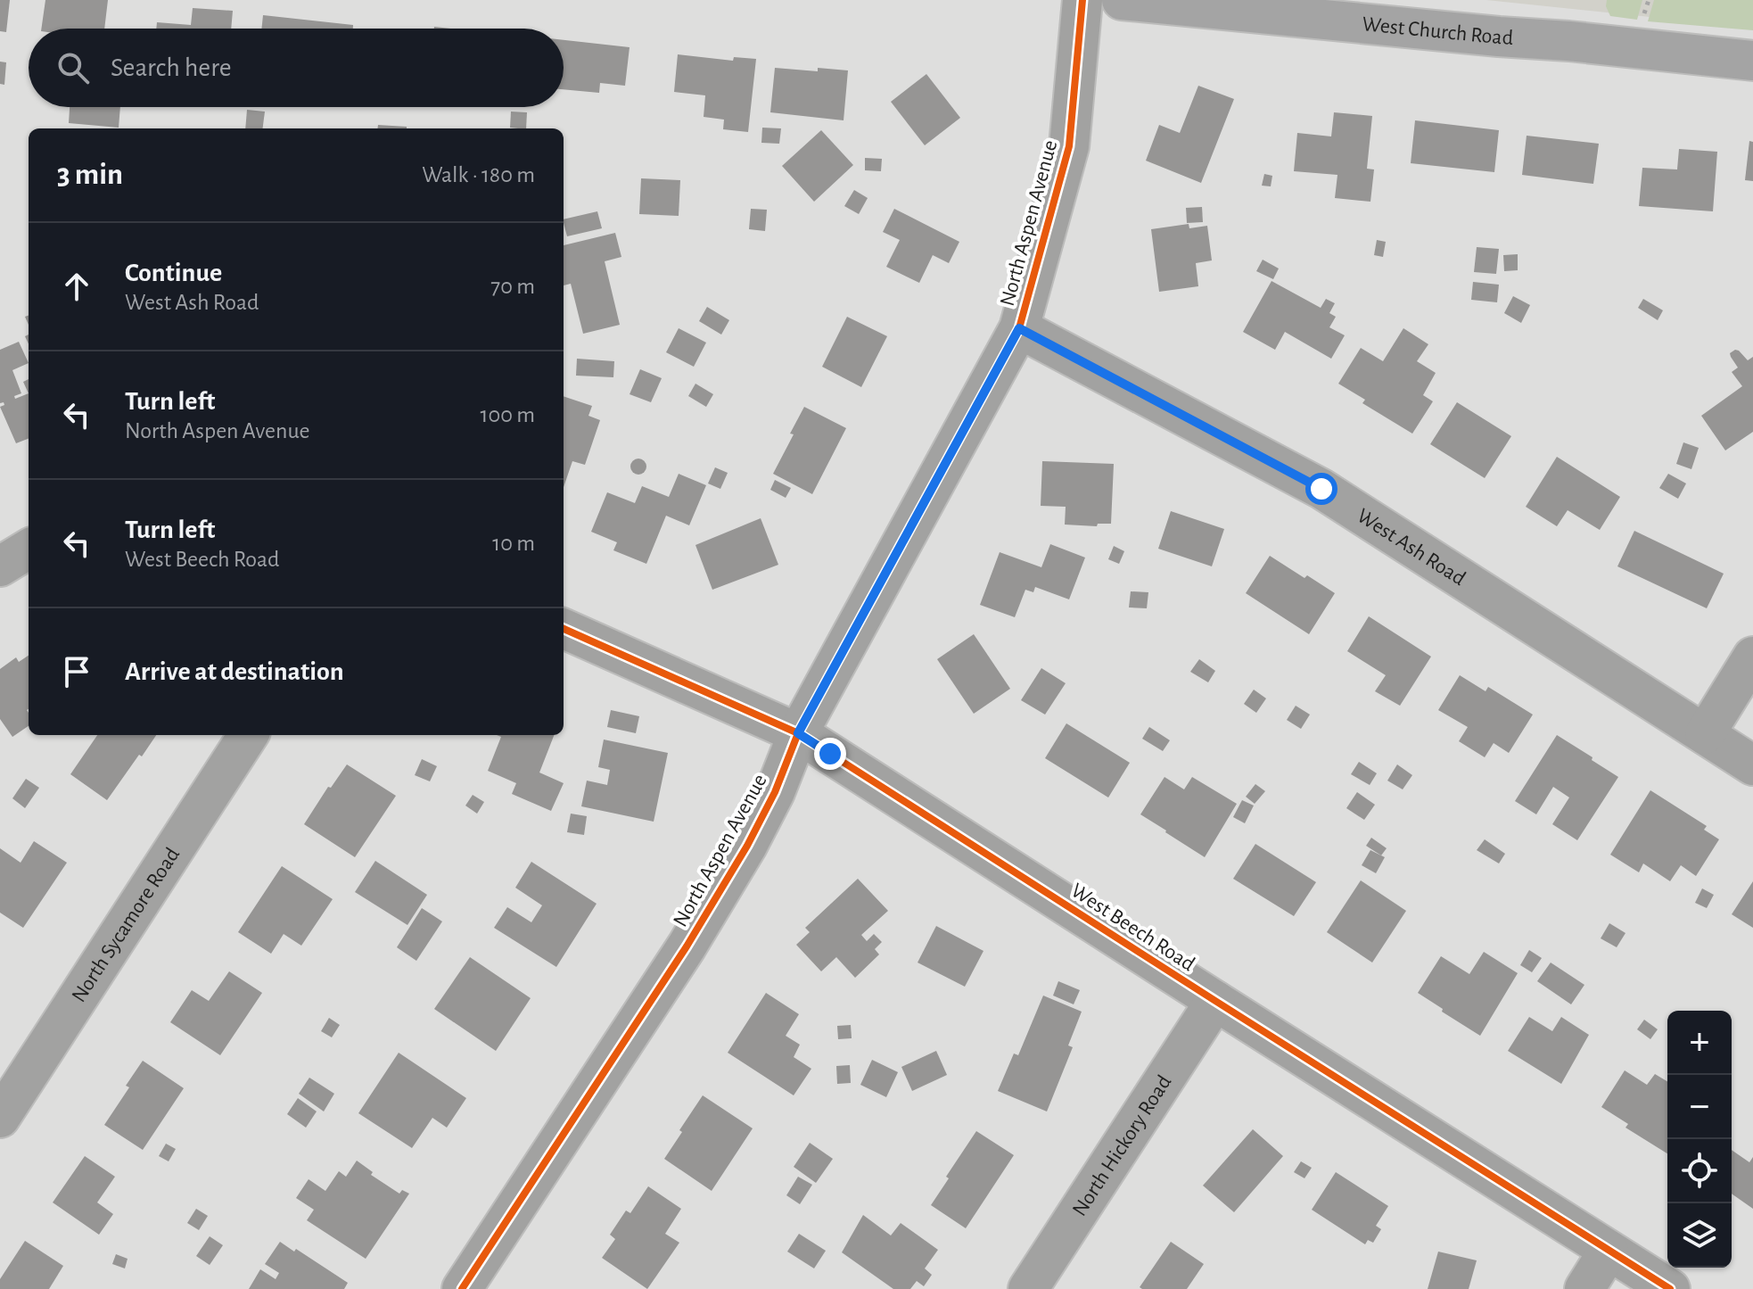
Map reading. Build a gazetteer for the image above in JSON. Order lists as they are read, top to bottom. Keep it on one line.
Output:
{"streets":{"main road":["West Church Road"],"street":["North Aspen Avenue","West Ash Road","North Sycamore Road","West Beech Road","North Hickory Road"]},"crossings":[["North Aspen Avenue","West Ash Road"],["North Aspen Avenue","West Beech Road"],["West Beech Road","North Hickory Road"]],"page":{"search":"Search here","heading":["3 min","Walk · 180 m"],"list":[["Continue","West Ash Road","70 m"],["Turn left","North Aspen Avenue","100 m"],["Turn left","West Beech Road","10 m"],"Arrive at destination"],"map_buttons":["+","−"]}}
